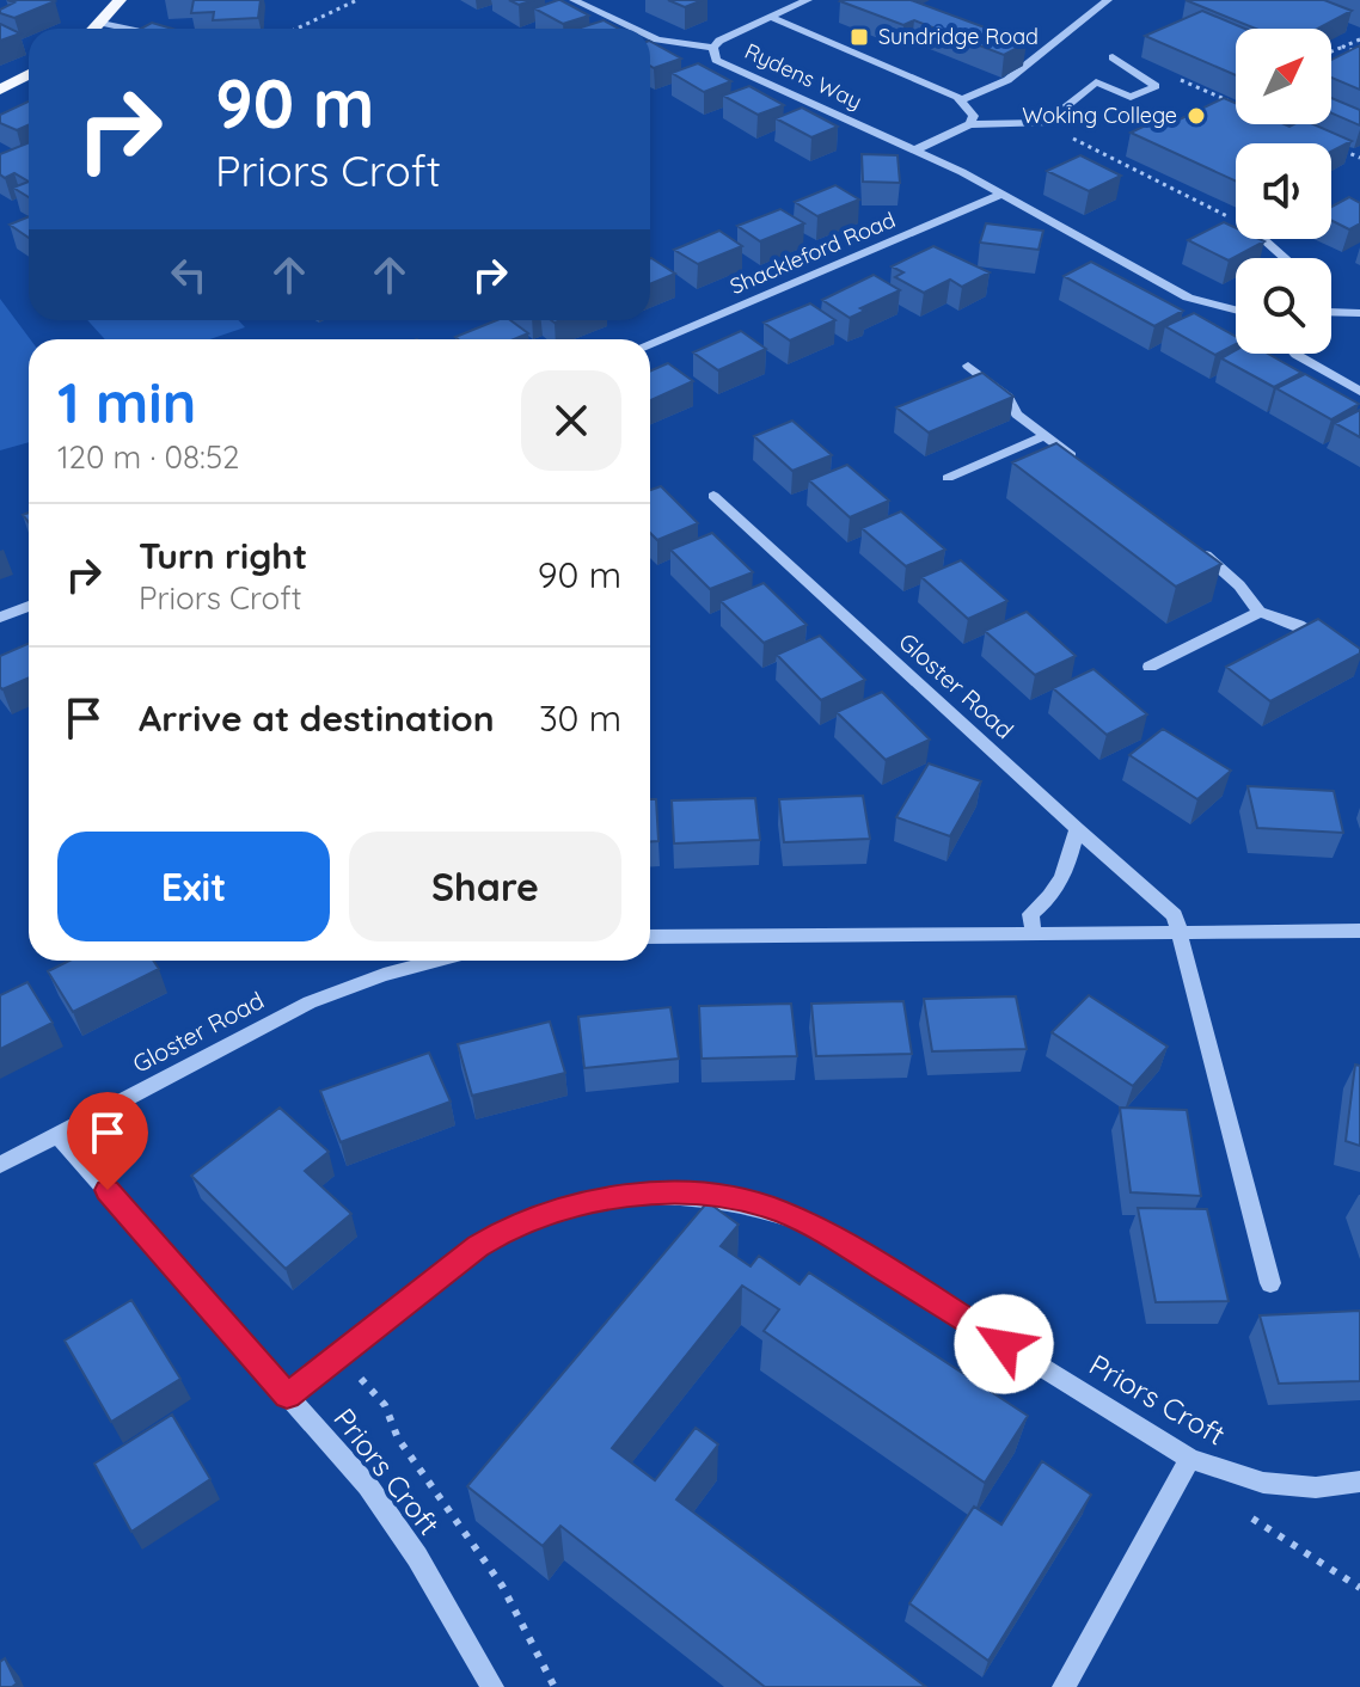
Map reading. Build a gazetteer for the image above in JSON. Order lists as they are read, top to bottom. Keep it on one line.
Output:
{"streets":{"street":["Rydens Way","Shackleford Road","Gloster Road","Priors Croft"]},"crossings":[["Rydens Way","Shackleford Road"],["Gloster Road","Priors Croft"]],"places":{"transit":["Sundridge Road"],"other":["Woking College"]},"north":"top right","page":{"turn":["90 m","Priors Croft"],"heading":["1 min","120 m · 08:52"],"list":[{"name":"Turn right","note":"Priors Croft","value":"90 m"},{"name":"Arrive at destination","value":"30 m"}],"buttons":["Exit","Share"]}}
